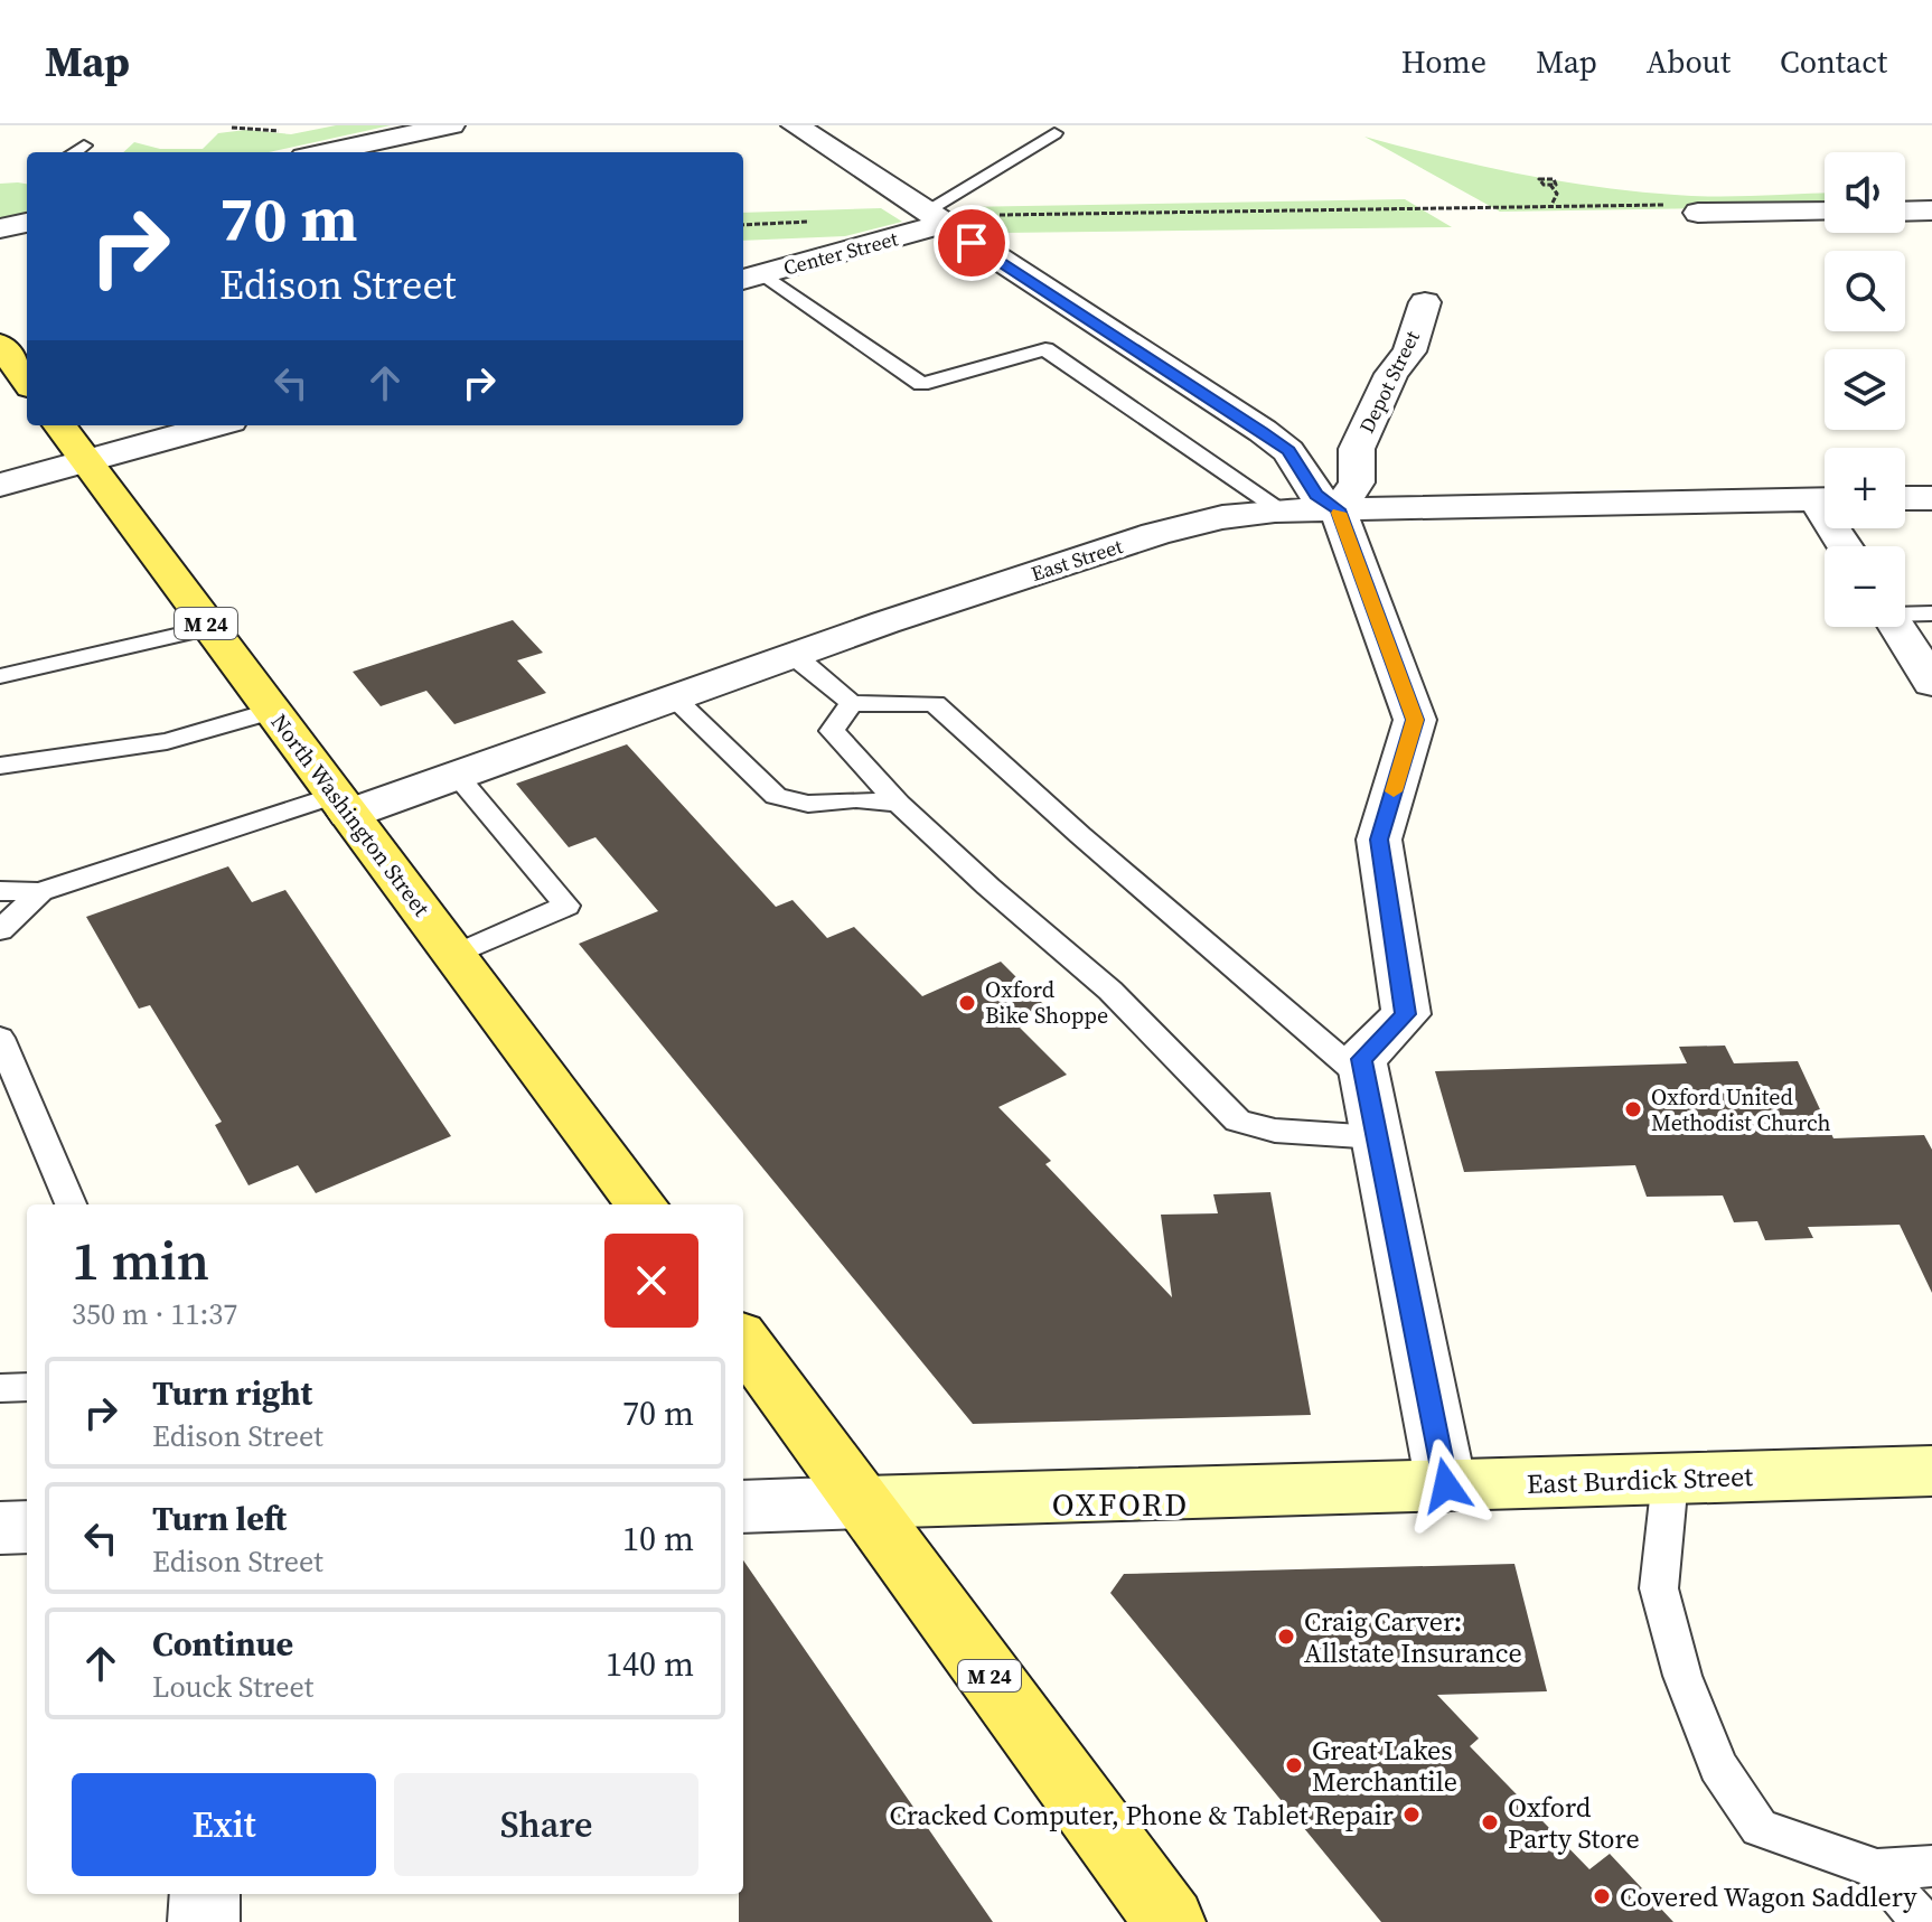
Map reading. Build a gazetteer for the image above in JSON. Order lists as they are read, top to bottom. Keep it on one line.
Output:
{"streets":{"main road":["M 24","North Washington Street","East Burdick Street"],"street":["Center Street","Depot Street","East Street"]},"crossings":[["Depot Street","East Street"],["East Street","North Washington Street"],["M 24","East Burdick Street"]],"districts":["OXFORD"],"places":["Oxford Bike Shoppe","Oxford United Methodist Church","Craig Carver: Allstate Insurance","Great Lakes Merchantile","Cracked Computer, Phone & Tablet Repair","Oxford Party Store","Covered Wagon Saddlery"],"page":{"header":"Map","nav":["Home","Map","About","Contact"],"map_buttons":["+","−"],"turn":["70 m","Edison Street"],"heading":["1 min","350 m · 11:37"],"list":[{"name":"Turn right","note":"Edison Street","value":"70 m"},{"name":"Turn left","note":"Edison Street","value":"10 m"},{"name":"Continue","note":"Louck Street","value":"140 m"}],"buttons":["Exit","Share"]}}
